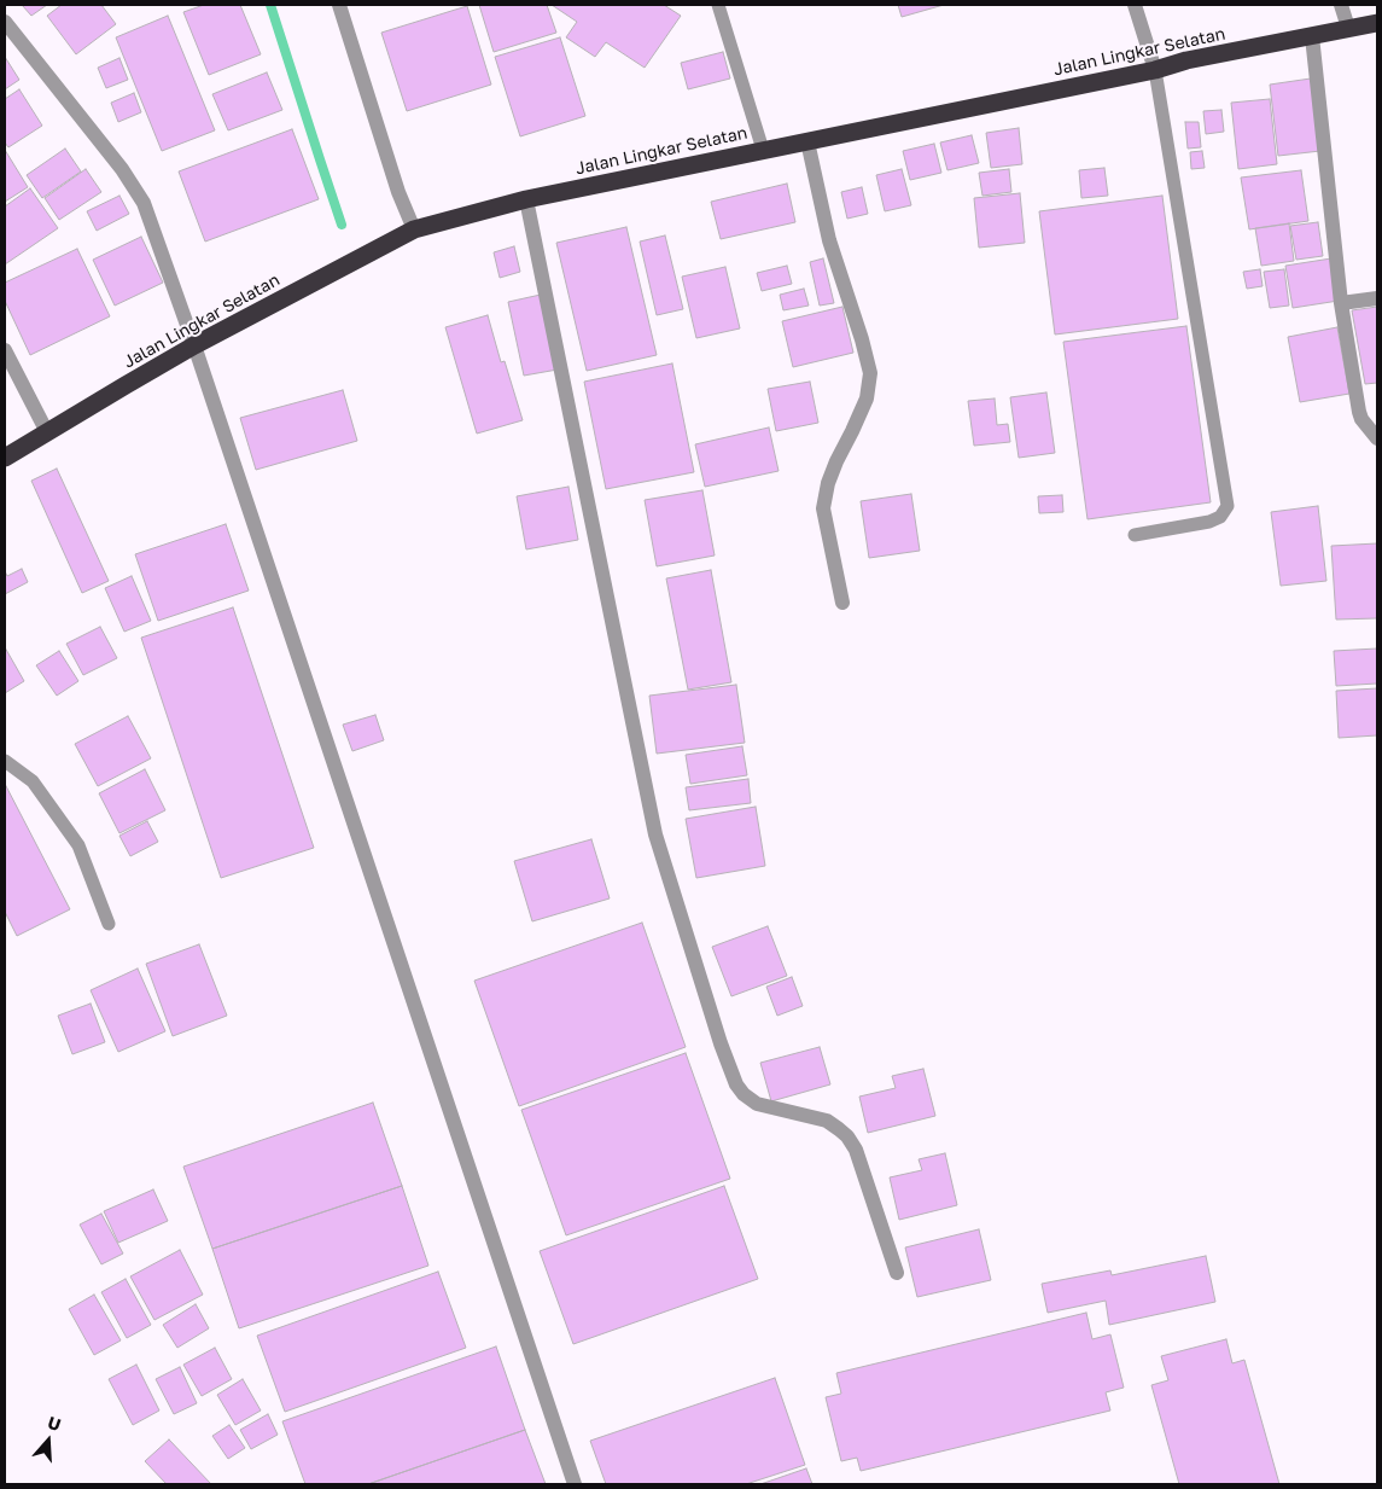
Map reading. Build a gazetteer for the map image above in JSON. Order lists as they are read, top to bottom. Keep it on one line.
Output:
{"streets":{"highway":["Jalan Lingkar Selatan"]},"north":"top"}
